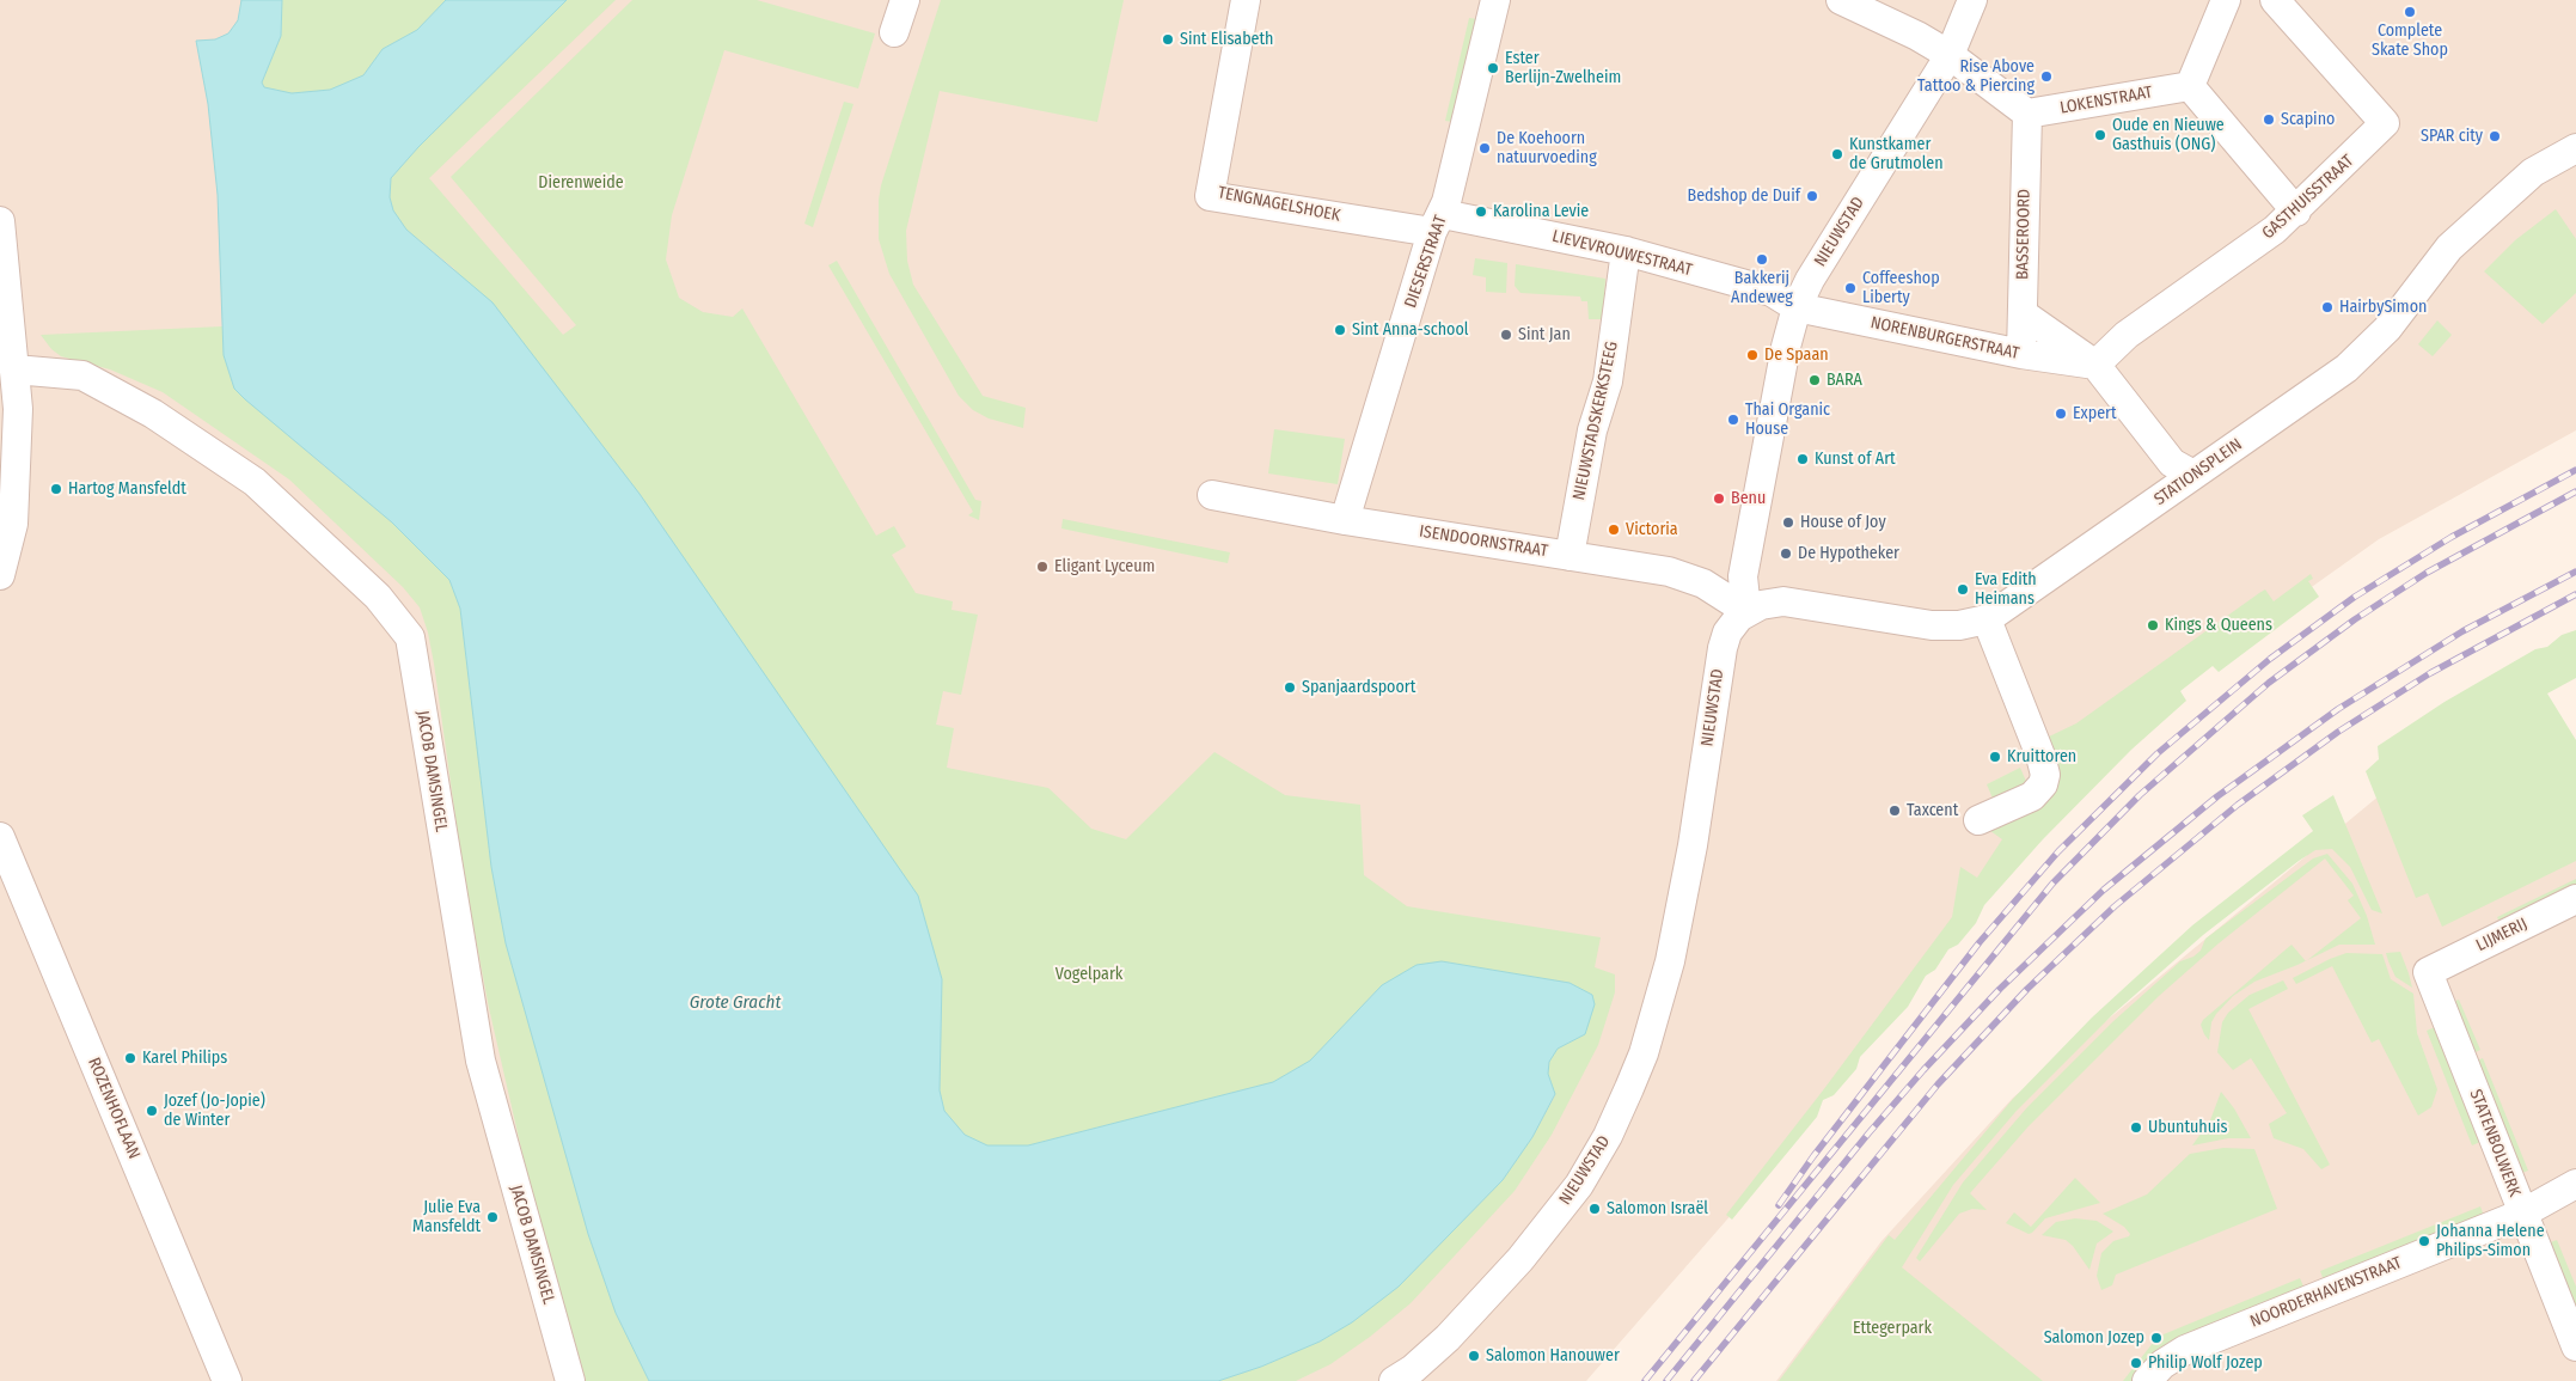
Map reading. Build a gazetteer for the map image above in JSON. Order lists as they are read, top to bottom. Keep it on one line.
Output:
{"streets":{"street":["LOKENSTRAAT","GASTHUISSTRAAT","TENGNAGELSHOEK","NIEUWSTAD","BASSEROORD","LIEVEVROUWESTRAAT","DIESERSTRAAT","NORENBURGERSTRAAT","NIEUWSTADSKERKSTEEG","STATIONSPLEIN","ISENDOORNSTRAAT","JACOB DAMSINGEL","LIJMERIJ","ROZENHOFLAAN","STATENBOLWERK","NOORDERHAVENSTRAAT"]},"crossings":[["LOKENSTRAAT","BASSEROORD"],["GASTHUISSTRAAT","NORENBURGERSTRAAT"],["TENGNAGELSHOEK","LIEVEVROUWESTRAAT"],["TENGNAGELSHOEK","DIESERSTRAAT"],["NIEUWSTAD","LIEVEVROUWESTRAAT"],["NIEUWSTAD","NORENBURGERSTRAAT"],["NIEUWSTAD","STATIONSPLEIN"],["NIEUWSTAD","ISENDOORNSTRAAT"],["BASSEROORD","NORENBURGERSTRAAT"],["LIEVEVROUWESTRAAT","DIESERSTRAAT"],["LIEVEVROUWESTRAAT","NORENBURGERSTRAAT"],["LIEVEVROUWESTRAAT","NIEUWSTADSKERKSTEEG"],["DIESERSTRAAT","ISENDOORNSTRAAT"],["NIEUWSTADSKERKSTEEG","ISENDOORNSTRAAT"],["STATIONSPLEIN","ISENDOORNSTRAAT"],["LIJMERIJ","STATENBOLWERK"],["STATENBOLWERK","NOORDERHAVENSTRAAT"]],"water":["Grote Gracht"],"parks":["Dierenweide","Vogelpark","Ettegerpark"],"places":["Complete Skate Shop","Sint Elisabeth","Ester Berlijn-Zwelheim","Rise Above Tattoo & Piercing","Scapino","Oude en Nieuwe Gasthuis (ONG)","SPAR city","De Koehoorn natuurvoeding","Kunstkamer de Grutmolen","Bedshop de Duif","Karolina Levie","Bakkerij Andeweg","Coffeeshop Liberty","HairbySimon","Sint Anna-school","Sint Jan","De Spaan","BARA","Expert","Thai Organic House","Kunst of Art","Hartog Mansfeldt","Benu","House of Joy","Victoria","De Hypotheker","Eligant Lyceum","Eva Edith Heimans","Kings & Queens","Spanjaardspoort","Kruittoren","Taxcent","Karel Philips","Jozef (Jo-Jopie) de Winter","Ubuntuhuis","Salomon Israël","Julie Eva Mansfeldt","Johanna Helene Philips-Simon","Salomon Jozep","Salomon Hanouwer","Philip Wolf Jozep"]}
